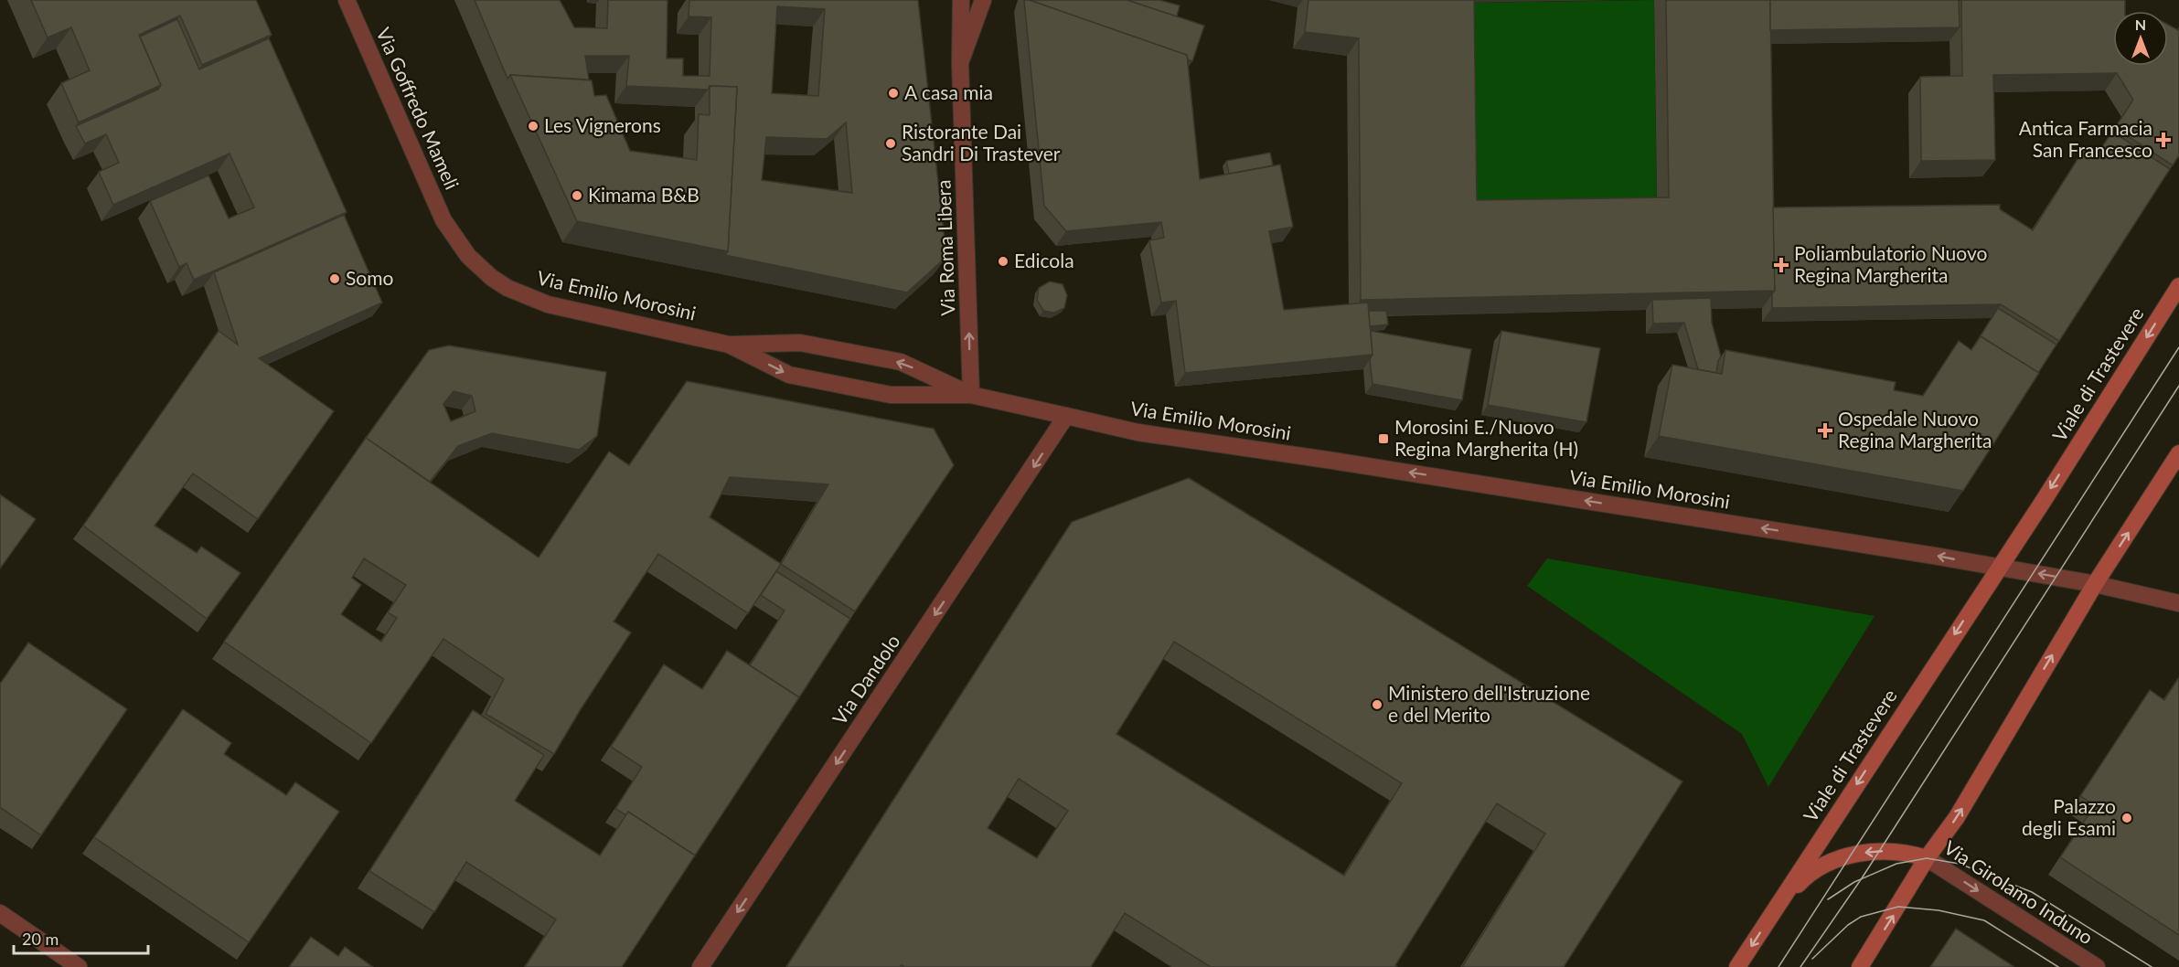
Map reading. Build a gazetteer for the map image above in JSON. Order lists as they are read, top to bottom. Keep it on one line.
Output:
{"streets":{"main road":["Viale di Trastevere","Via Girolamo Induno"],"street":["Via Goffredo Mameli","Via Roma Libera","Via Emilio Morosini","Via Dandolo"]},"crossings":[["Via Goffredo Mameli","Via Emilio Morosini"],["Via Roma Libera","Via Emilio Morosini"],["Via Emilio Morosini","Viale di Trastevere"],["Via Emilio Morosini","Via Dandolo"],["Viale di Trastevere","Via Girolamo Induno"]],"one_way":["Via Roma Libera","Via Dandolo"],"places":{"other":["A casa mia","Les Vignerons","Ristorante Dai Sandri Di Trastever","Kimama B&B","Edicola","Somo","Ministero dell'Istruzione e del Merito","Palazzo degli Esami"],"health":["Antica Farmacia San Francesco","Poliambulatorio Nuovo Regina Margherita","Ospedale Nuovo Regina Margherita"],"transit":["Morosini E./Nuovo Regina Margherita (H)"]},"scale_bar":"20 m","north":"top"}
